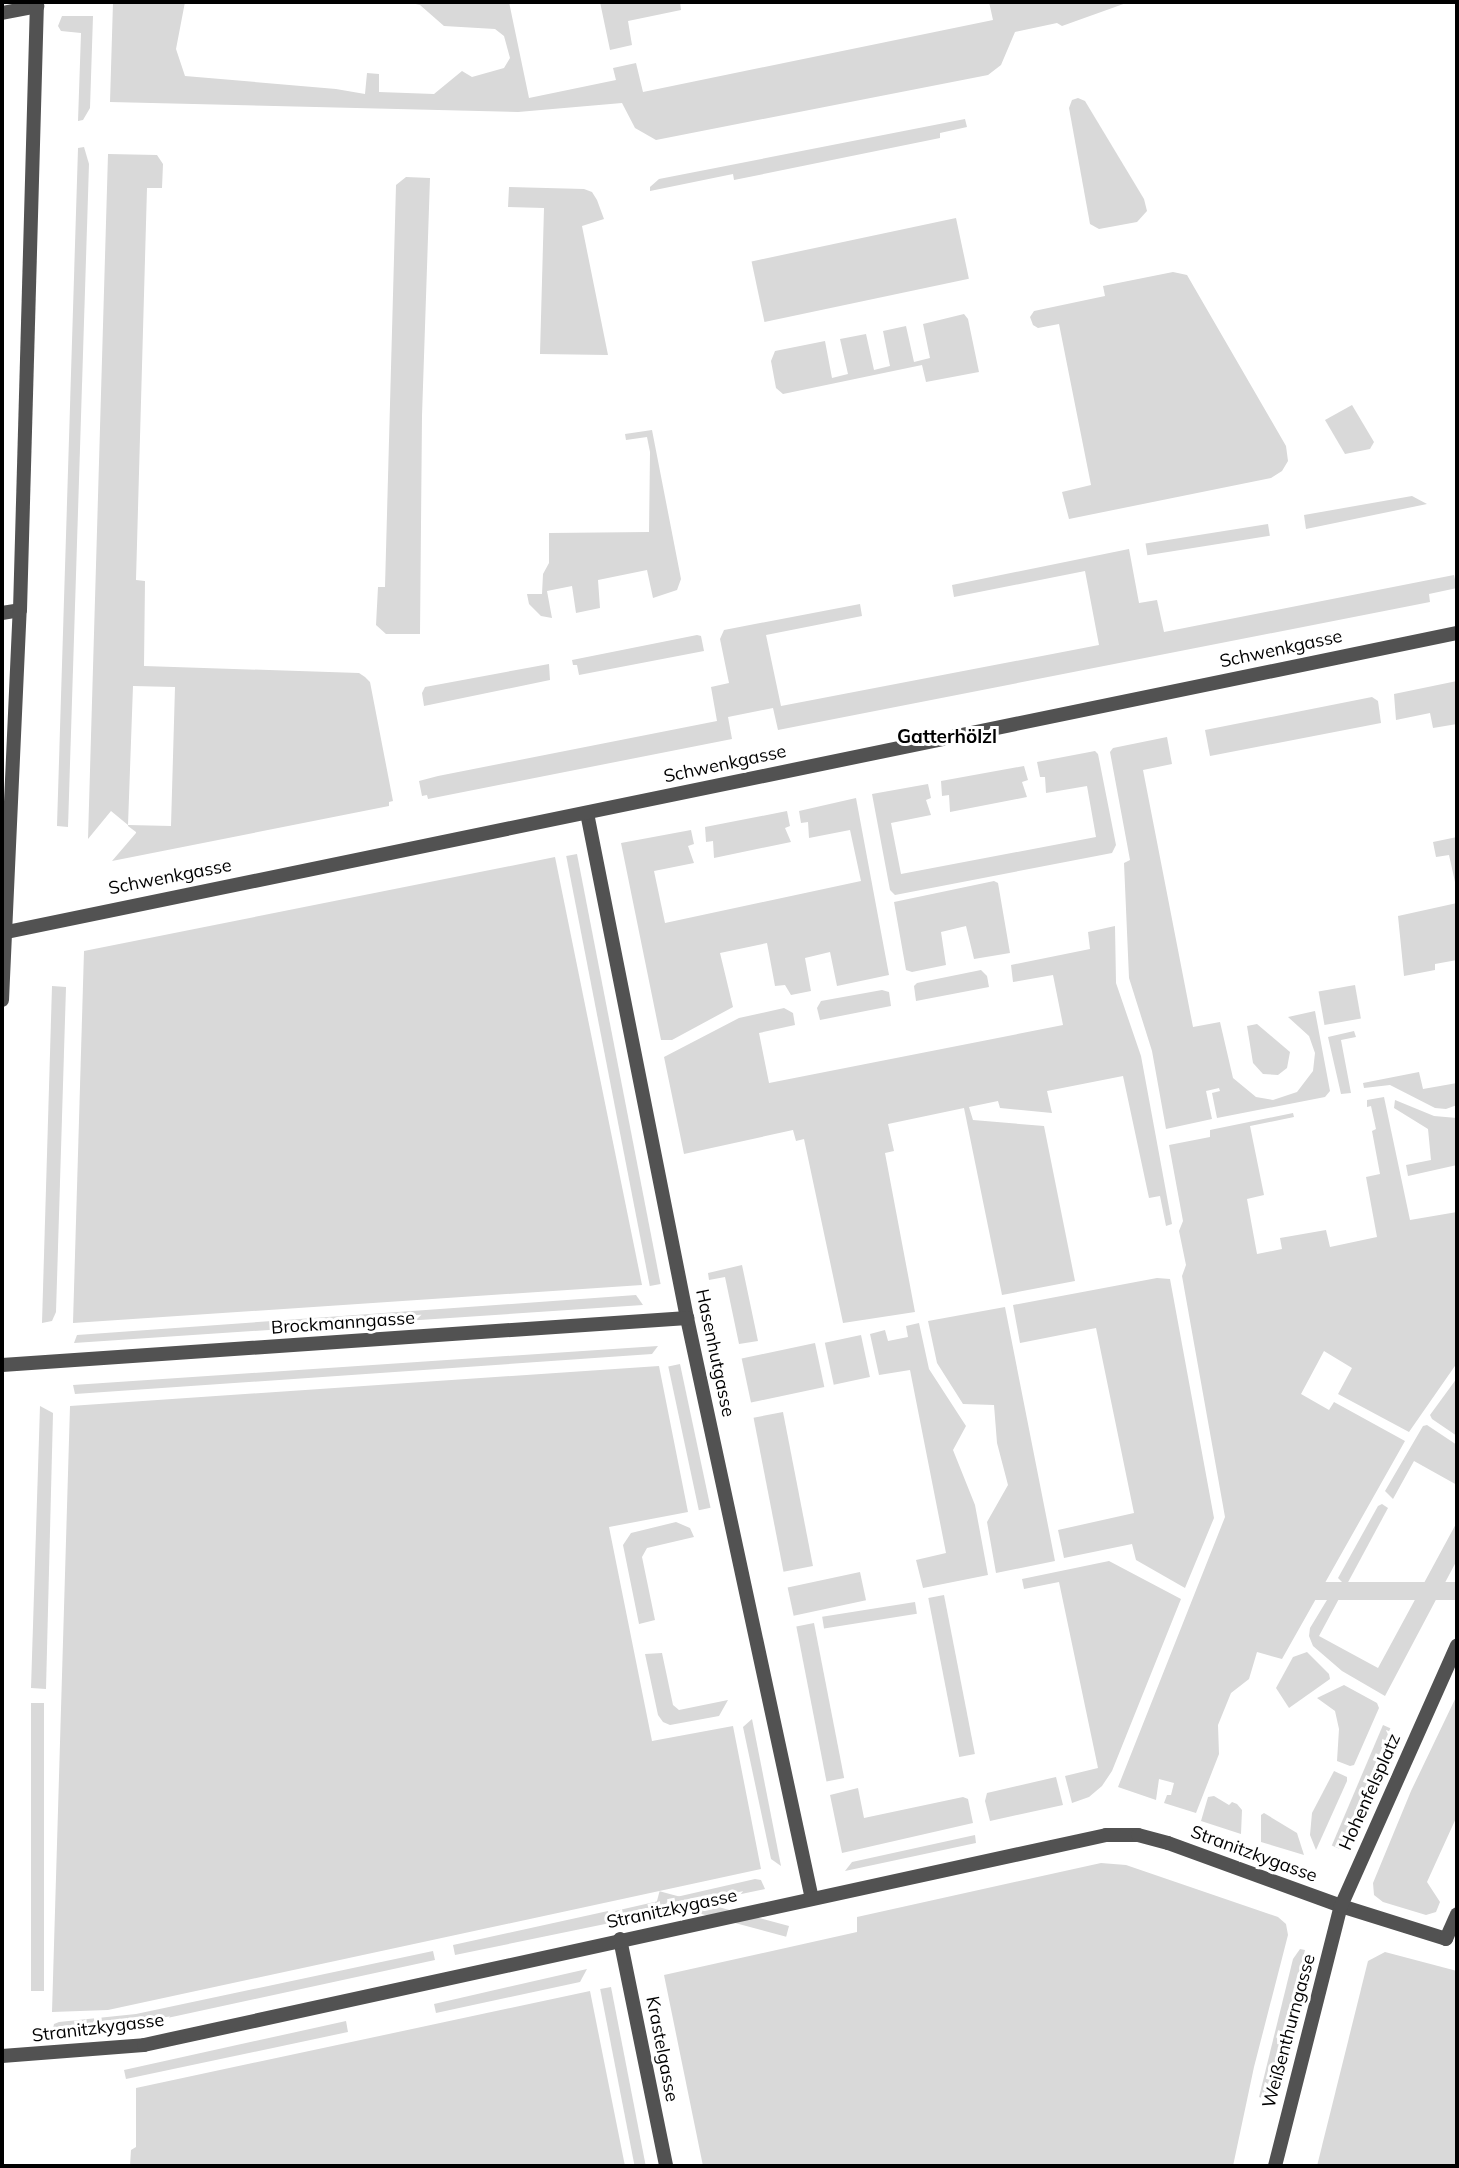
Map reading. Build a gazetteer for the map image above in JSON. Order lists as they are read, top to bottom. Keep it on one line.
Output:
{"streets":{"street":["Schwenkgasse","Brockmanngasse","Hasenhutgasse","Hohenfelsplatz","Stranitzkygasse","Weißenthurngasse","Krastelgasse"]},"crossings":[["Schwenkgasse","Hasenhutgasse"],["Brockmanngasse","Hasenhutgasse"],["Hasenhutgasse","Stranitzkygasse"],["Hohenfelsplatz","Stranitzkygasse"],["Hohenfelsplatz","Weißenthurngasse"],["Stranitzkygasse","Weißenthurngasse"],["Stranitzkygasse","Krastelgasse"]],"districts":["Gatterhölzl"]}
